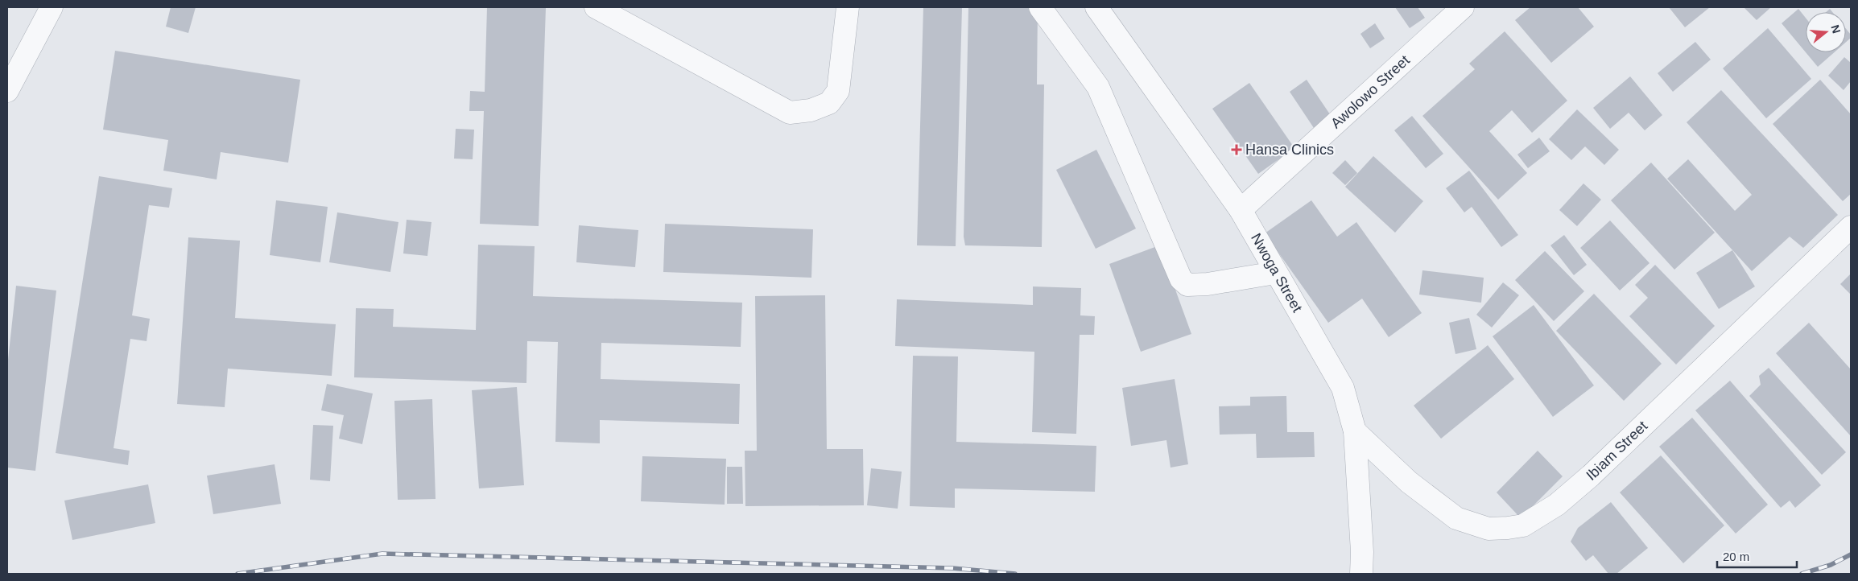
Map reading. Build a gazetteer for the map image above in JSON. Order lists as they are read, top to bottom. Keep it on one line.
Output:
{"streets":{"street":["Awolowo Street","Nwoga Street","Ibiam Street"]},"crossings":[["Awolowo Street","Nwoga Street"],["Nwoga Street","Ibiam Street"]],"places":{"health":["Hansa Clinics"]},"scale_bar":"20 m","north":"right"}
